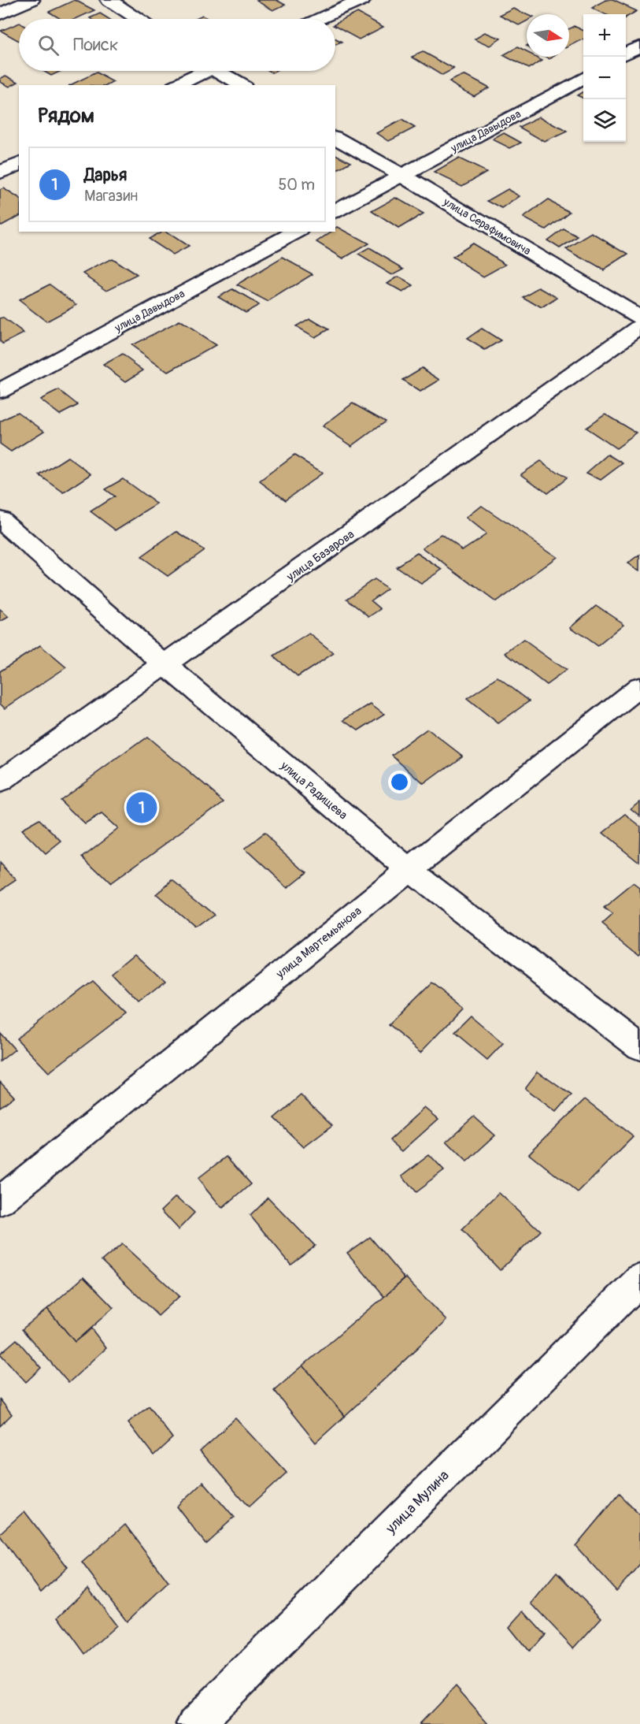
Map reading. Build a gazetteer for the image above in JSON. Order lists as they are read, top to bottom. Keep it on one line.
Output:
{"streets":{"street":["улица Давыдова","улица Серафимовича","улица Базарова","улица Радищева","улица Мартемьянова","улица Мулина"]},"crossings":[["улица Давыдова","улица Серафимовича"],["улица Базарова","улица Радищева"],["улица Радищева","улица Мартемьянова"]],"north":"right","page":{"map_buttons":["+","−"],"search":"Поиск","heading":"Рядом","list":[{"mark":"1","name":"Дарья","note":"Магазин","value":"50 m"}],"pins":"1"}}
